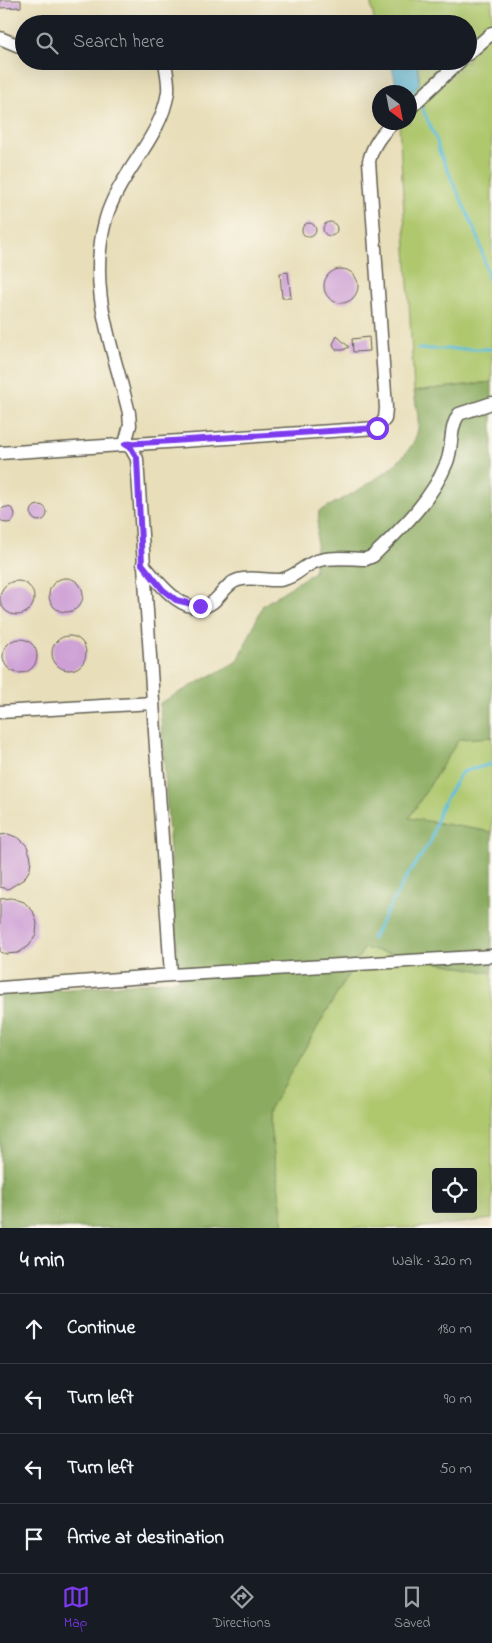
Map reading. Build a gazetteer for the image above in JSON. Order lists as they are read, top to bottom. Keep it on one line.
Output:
{"north":"bottom right","page":{"search":"Search here","heading":["4 min","Walk · 320 m"],"list":[["Continue","180 m"],["Turn left","90 m"],["Turn left","50 m"],"Arrive at destination"],"nav":["Map","Directions","Saved"]}}
